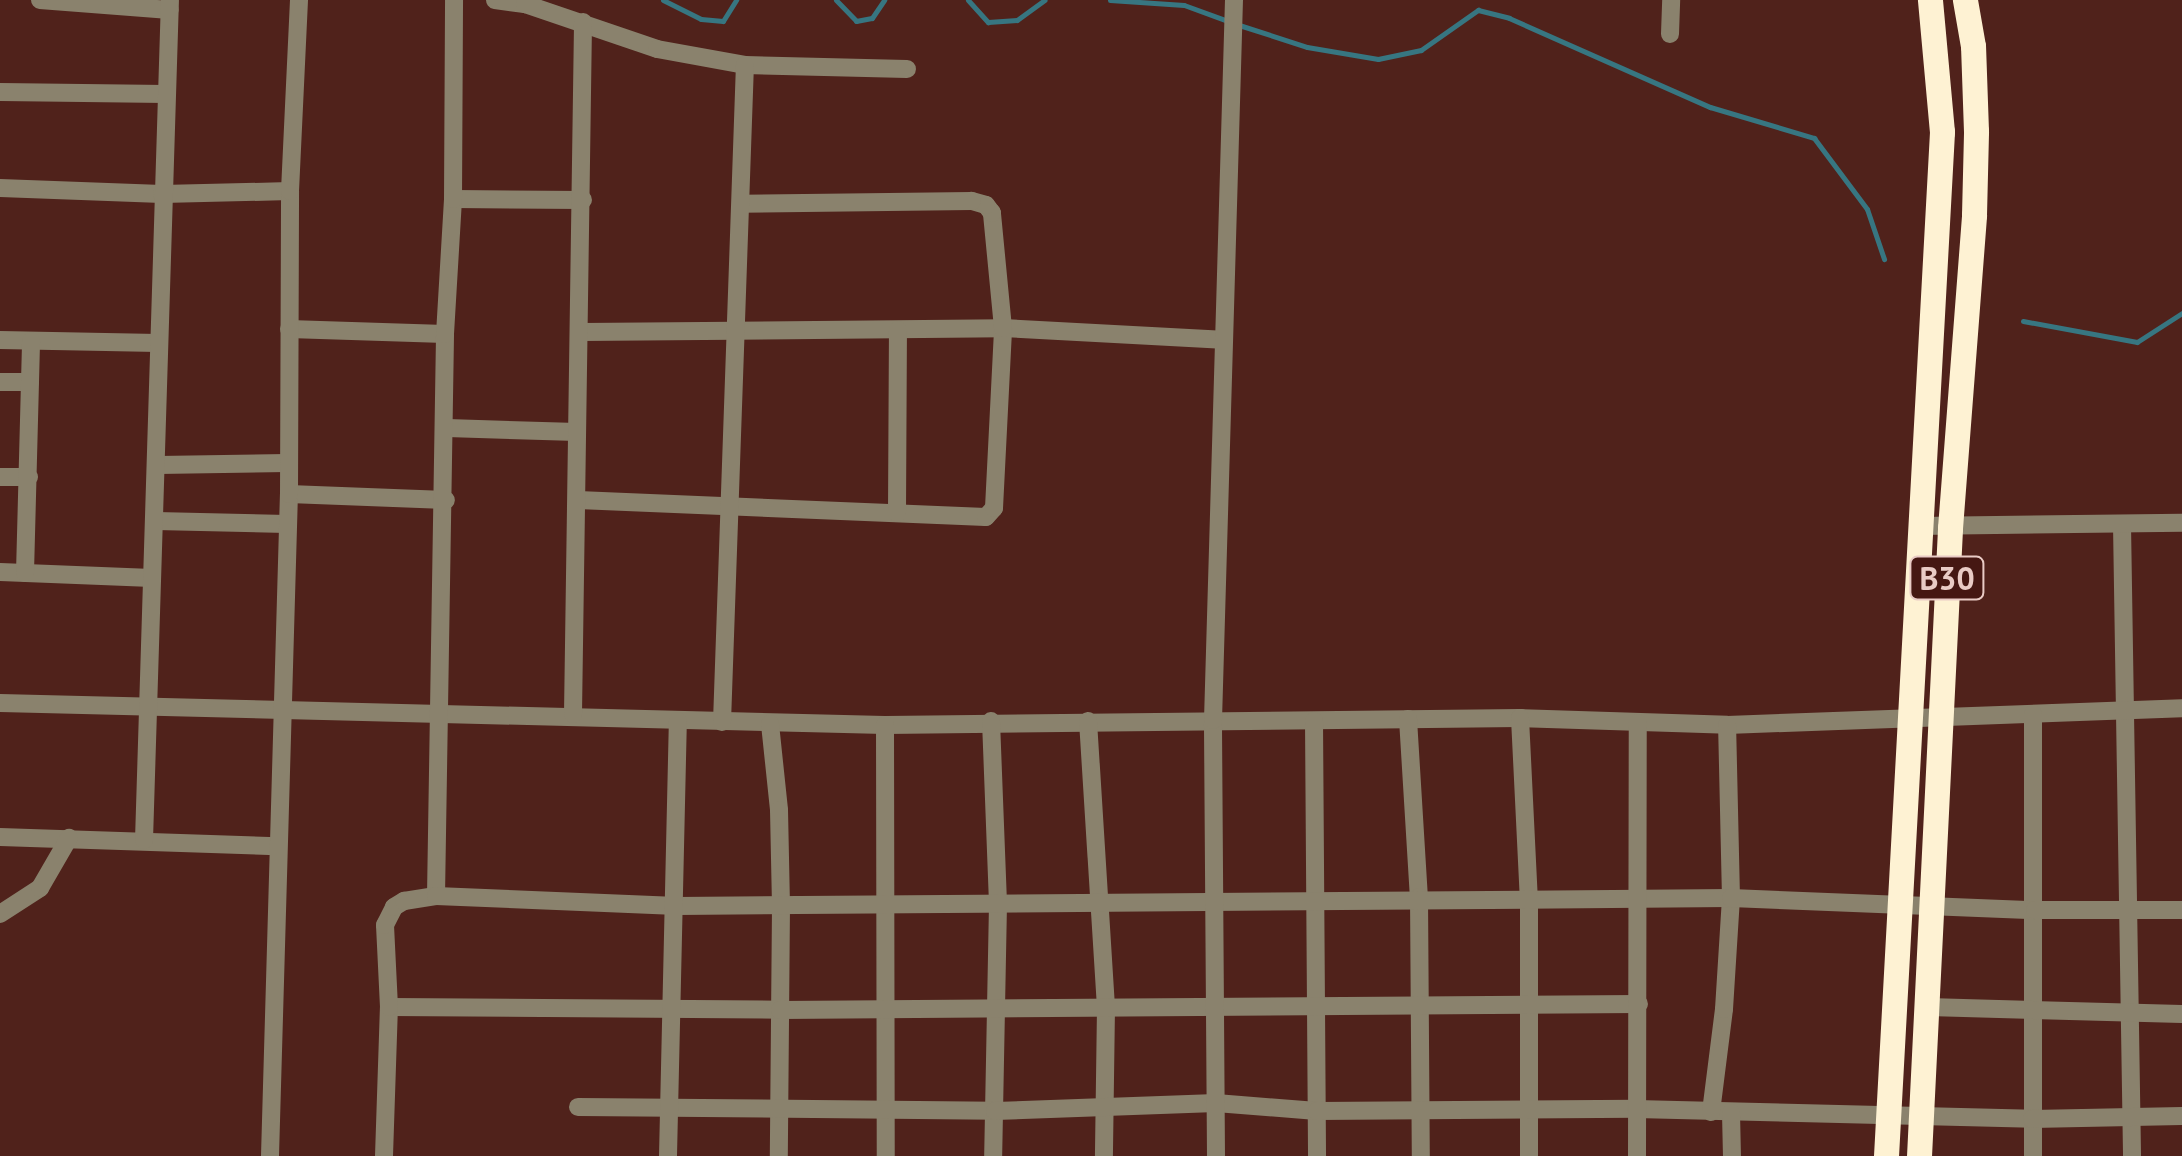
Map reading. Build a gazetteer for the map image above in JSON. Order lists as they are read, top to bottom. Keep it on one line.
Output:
{"streets":{"highway":["B30"]}}
